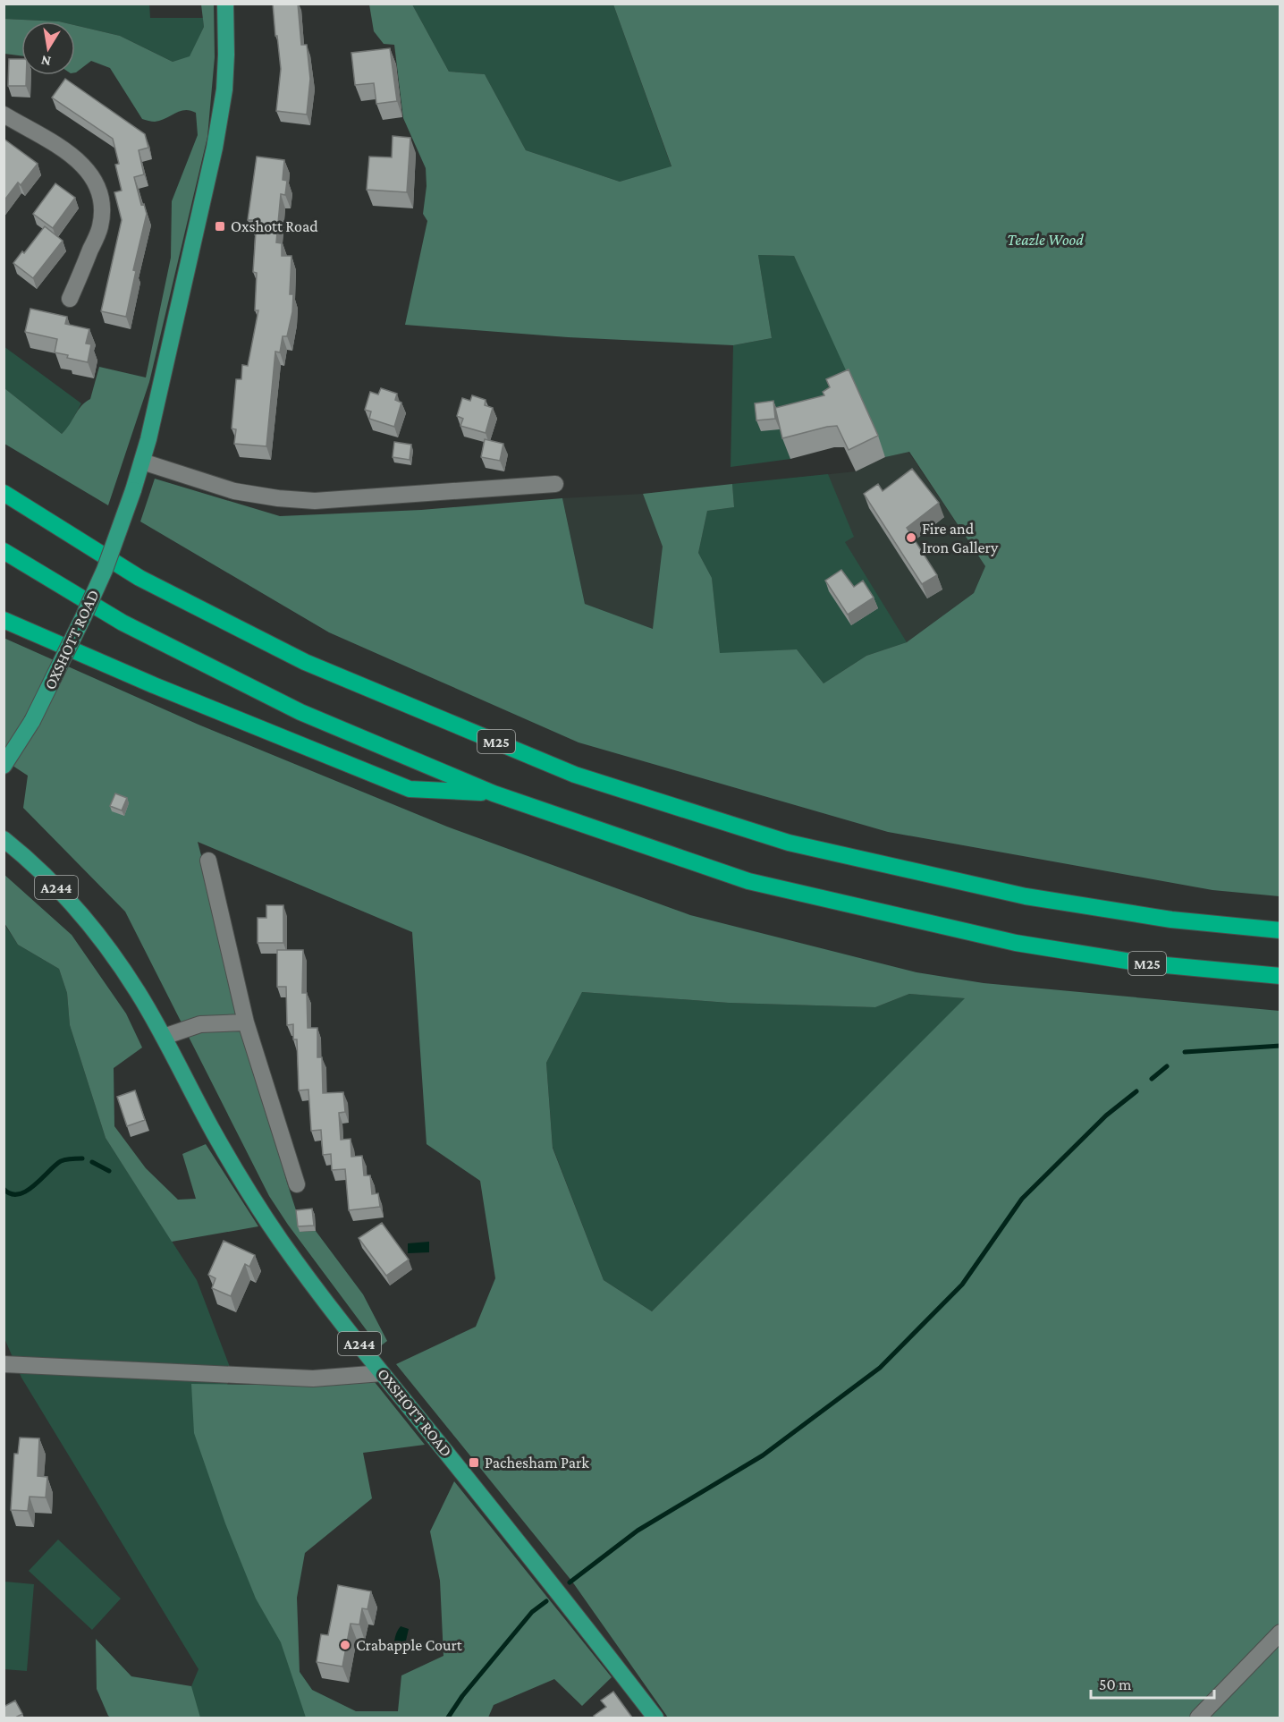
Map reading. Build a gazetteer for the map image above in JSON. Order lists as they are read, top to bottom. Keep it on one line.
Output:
{"streets":{"highway":["M25"],"main road":["OXSHOTT ROAD","A244"]},"parks":["Teazle Wood"],"places":{"transit":["Oxshott Road","Pachesham Park"],"other":["Fire and Iron Gallery","Crabapple Court"]},"scale_bar":"50 m","north":"bottom"}
